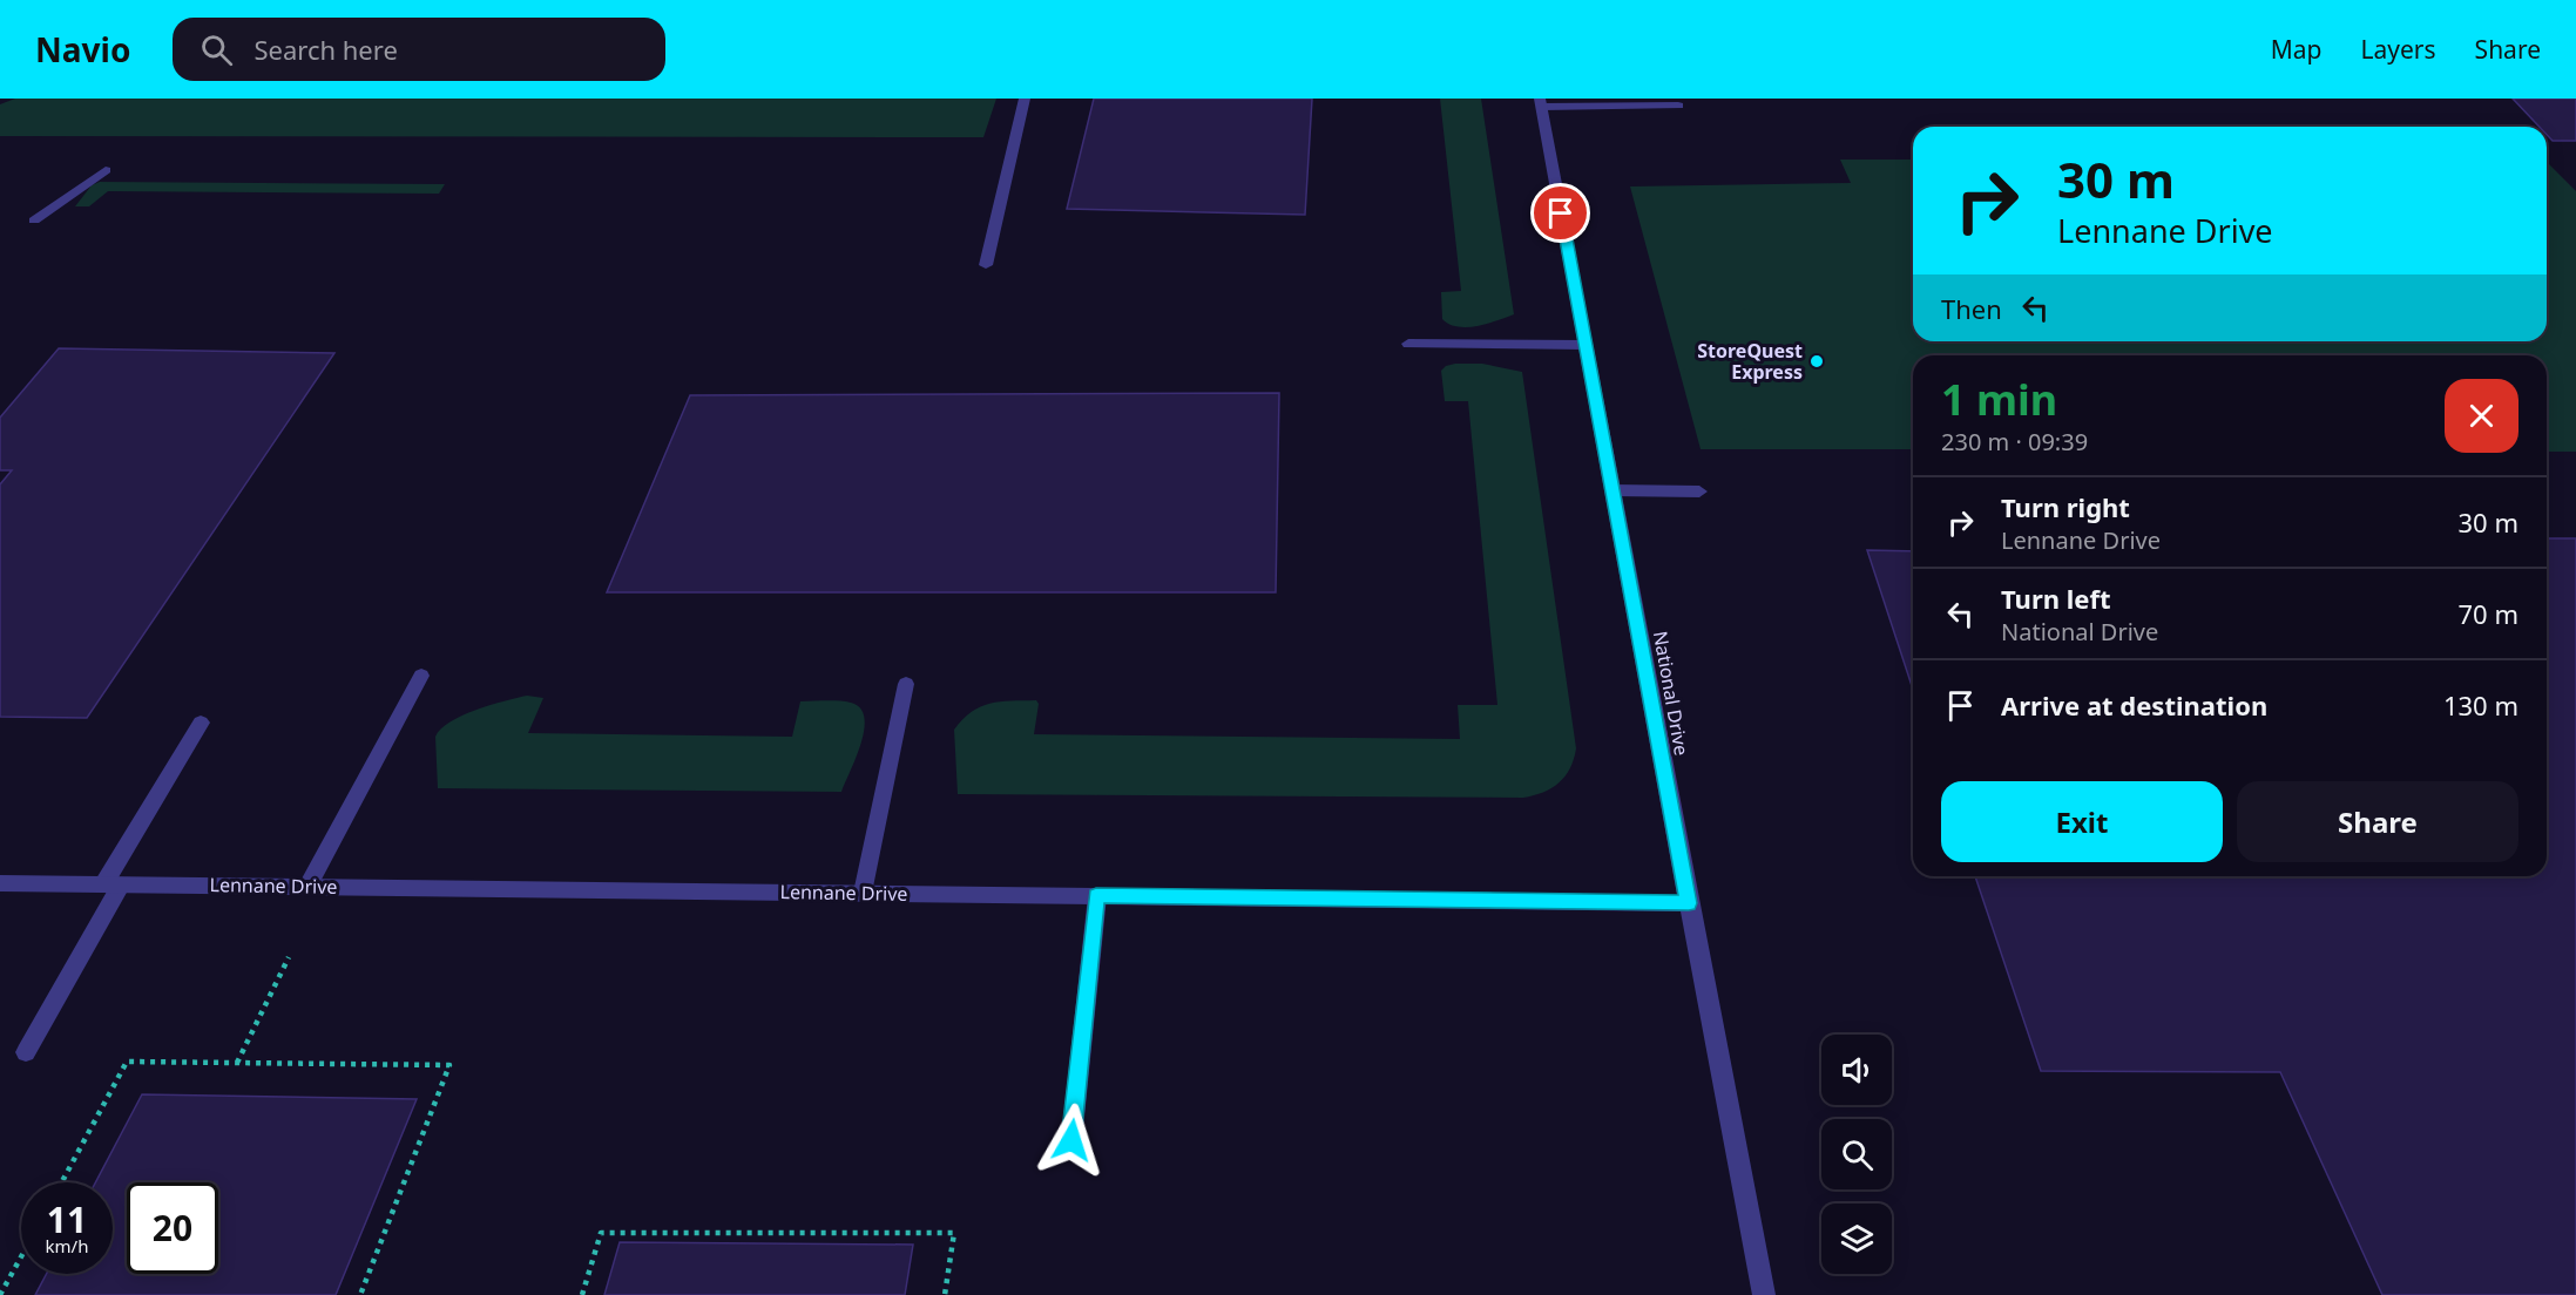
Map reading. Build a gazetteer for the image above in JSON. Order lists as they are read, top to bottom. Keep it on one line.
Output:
{"streets":{"street":["National Drive","Lennane Drive"]},"crossings":[["National Drive","Lennane Drive"]],"places":["StoreQuest Express"],"page":{"header":"Navio","search":"Search here","nav":["Map","Layers","Share"],"turn":["30 m","Lennane Drive"],"then":"Then","heading":["1 min","230 m · 09:39"],"list":[{"name":"Turn right","note":"Lennane Drive","value":"30 m"},{"name":"Turn left","note":"National Drive","value":"70 m"},{"name":"Arrive at destination","value":"130 m"}],"buttons":["Exit","Share"],"speed":"11 km/h","limit":"20"}}
